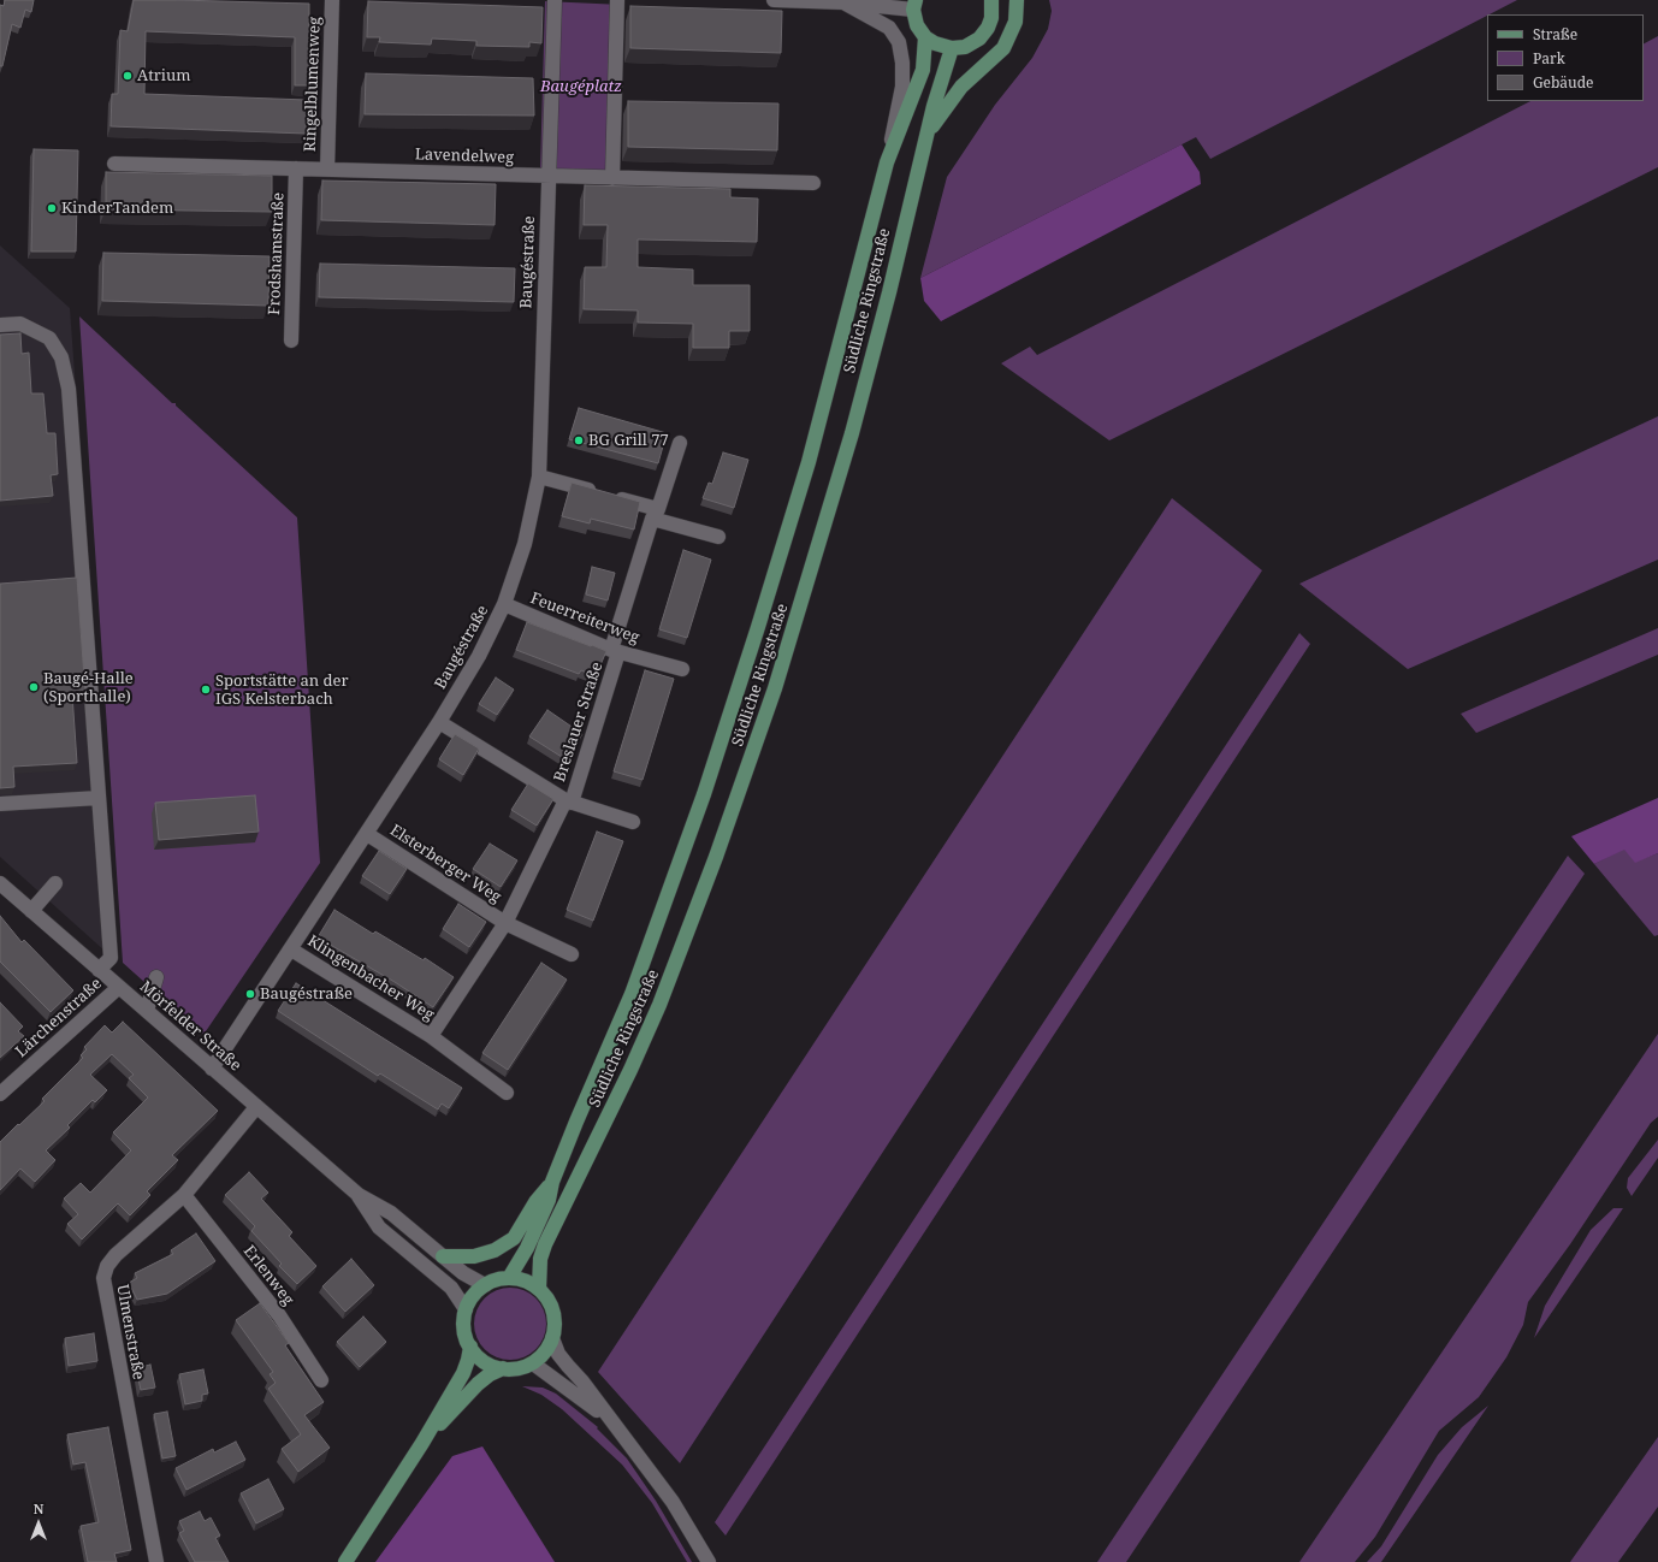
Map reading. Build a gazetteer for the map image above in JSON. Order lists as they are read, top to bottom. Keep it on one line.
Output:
{"streets":{"main road":["Südliche Ringstraße"],"street":["Ringelblumenweg","Lavendelweg","Frodshamstraße","Baugéstraße","Feuerreiterweg","Breslauer Straße","Elsterberger Weg","Klingenbacher Weg","Lärchenstraße","Mörfelder Straße","Erlenweg","Ulmenstraße"]},"crossings":[["Ringelblumenweg","Lavendelweg"],["Lavendelweg","Frodshamstraße"],["Lavendelweg","Baugéstraße"],["Baugéstraße","Feuerreiterweg"],["Baugéstraße","Elsterberger Weg"],["Baugéstraße","Klingenbacher Weg"],["Baugéstraße","Mörfelder Straße"],["Südliche Ringstraße","Mörfelder Straße"],["Feuerreiterweg","Breslauer Straße"],["Breslauer Straße","Elsterberger Weg"],["Elsterberger Weg","Klingenbacher Weg"],["Lärchenstraße","Mörfelder Straße"],["Mörfelder Straße","Ulmenstraße"],["Erlenweg","Ulmenstraße"]],"parks":["Baugéplatz"],"places":["Atrium","KinderTandem","BG Grill 77","Baugé-Halle (Sporthalle)","Sportstätte an der IGS Kelsterbach","Baugéstraße"],"legend":["Straße","Park","Gebäude"],"north":"top"}
